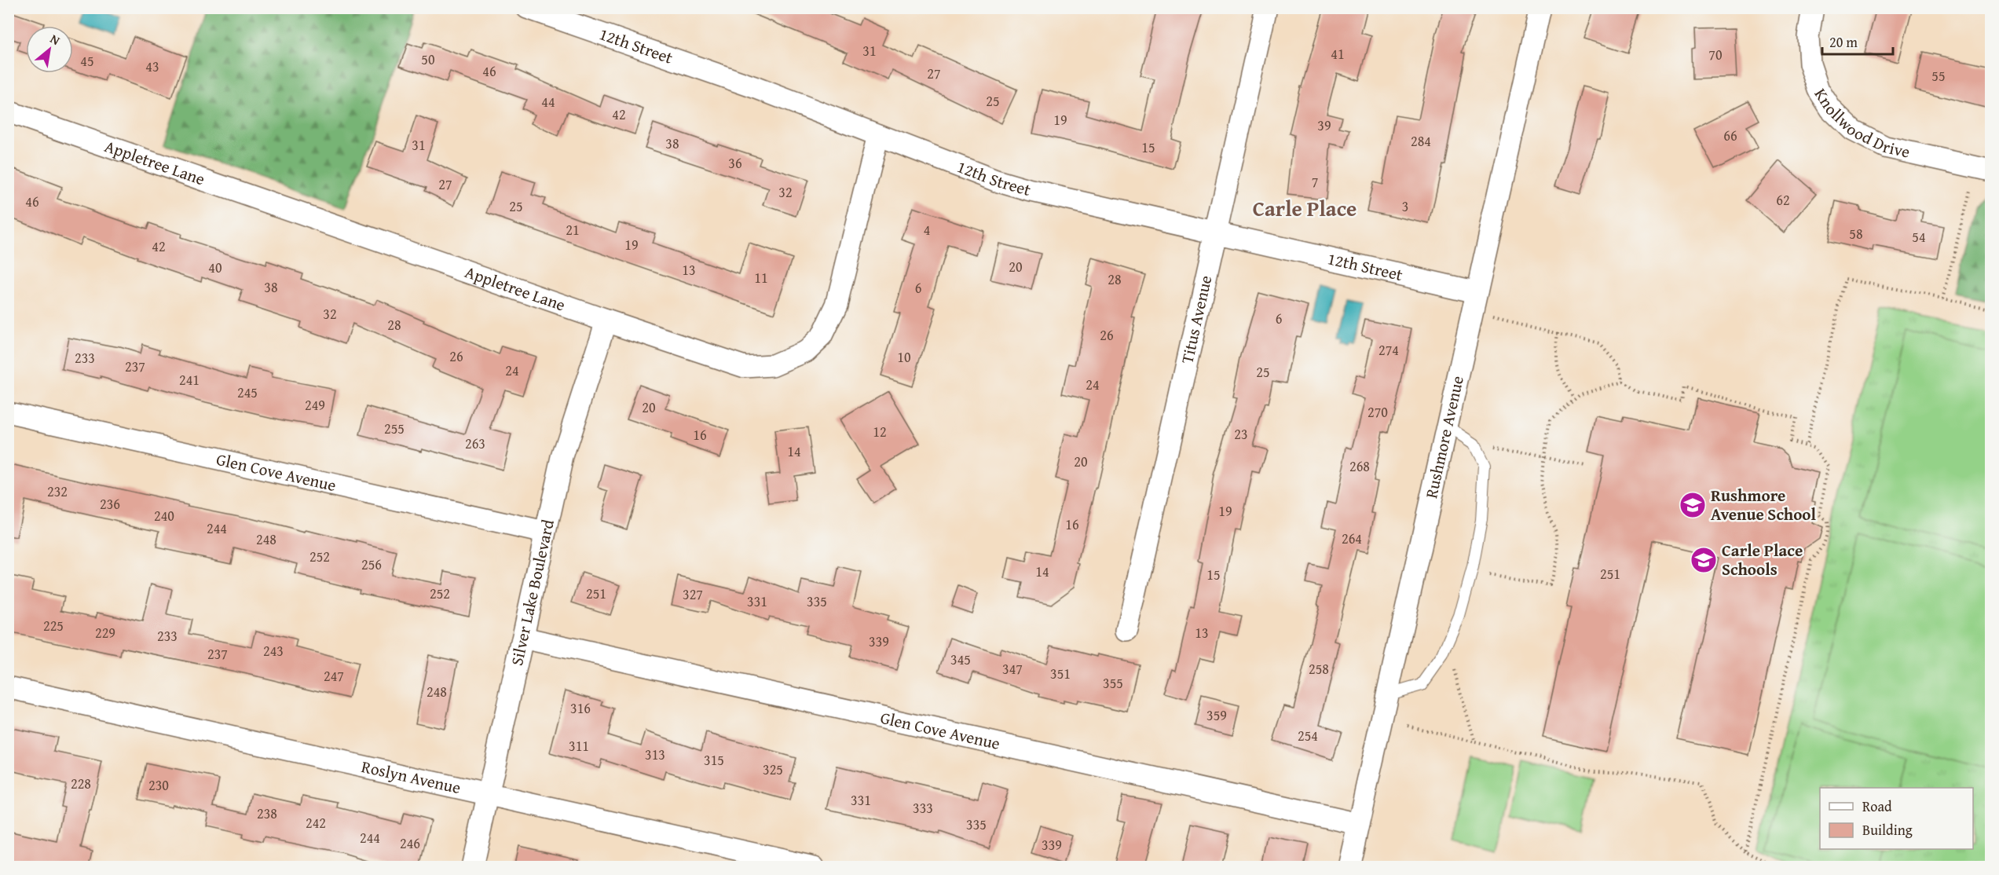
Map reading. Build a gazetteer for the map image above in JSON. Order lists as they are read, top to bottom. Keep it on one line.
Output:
{"streets":{"street":["12th Street","Knollwood Drive","Appletree Lane","Titus Avenue","Rushmore Avenue","Glen Cove Avenue","Silver Lake Boulevard","Roslyn Avenue"]},"crossings":[["12th Street","Appletree Lane"],["12th Street","Titus Avenue"],["12th Street","Rushmore Avenue"],["Appletree Lane","Silver Lake Boulevard"],["Rushmore Avenue","Glen Cove Avenue"],["Glen Cove Avenue","Silver Lake Boulevard"],["Silver Lake Boulevard","Roslyn Avenue"]],"districts":["Carle Place"],"places":{"school or university":["Rushmore Avenue School","Carle Place Schools"]},"house_numbers":["31","41","70","50","45","43","46","27","55","25","44","42","19","39","66","284","38","31","15","36","7","27","32","62","46","25","3","21","4","58","54","19","42","20","40","13","11","28","38","6","32","6","28","26","274","26","10","233","237","24","25","241","24","245","249","20","270","255","12","23","16","263","14","20","268","232","236","19","240","16","244","264","248","252","256","14","251","15","252","251","327","331","335","225","229","13","233","339","243","237","345","347","258","351","247","355","248","316","359","254","311","313","315","325","228","230","331","333","238","242","335","244","246","339"],"legend":["Road","Building"],"scale_bar":"20 m","north":"top right"}
